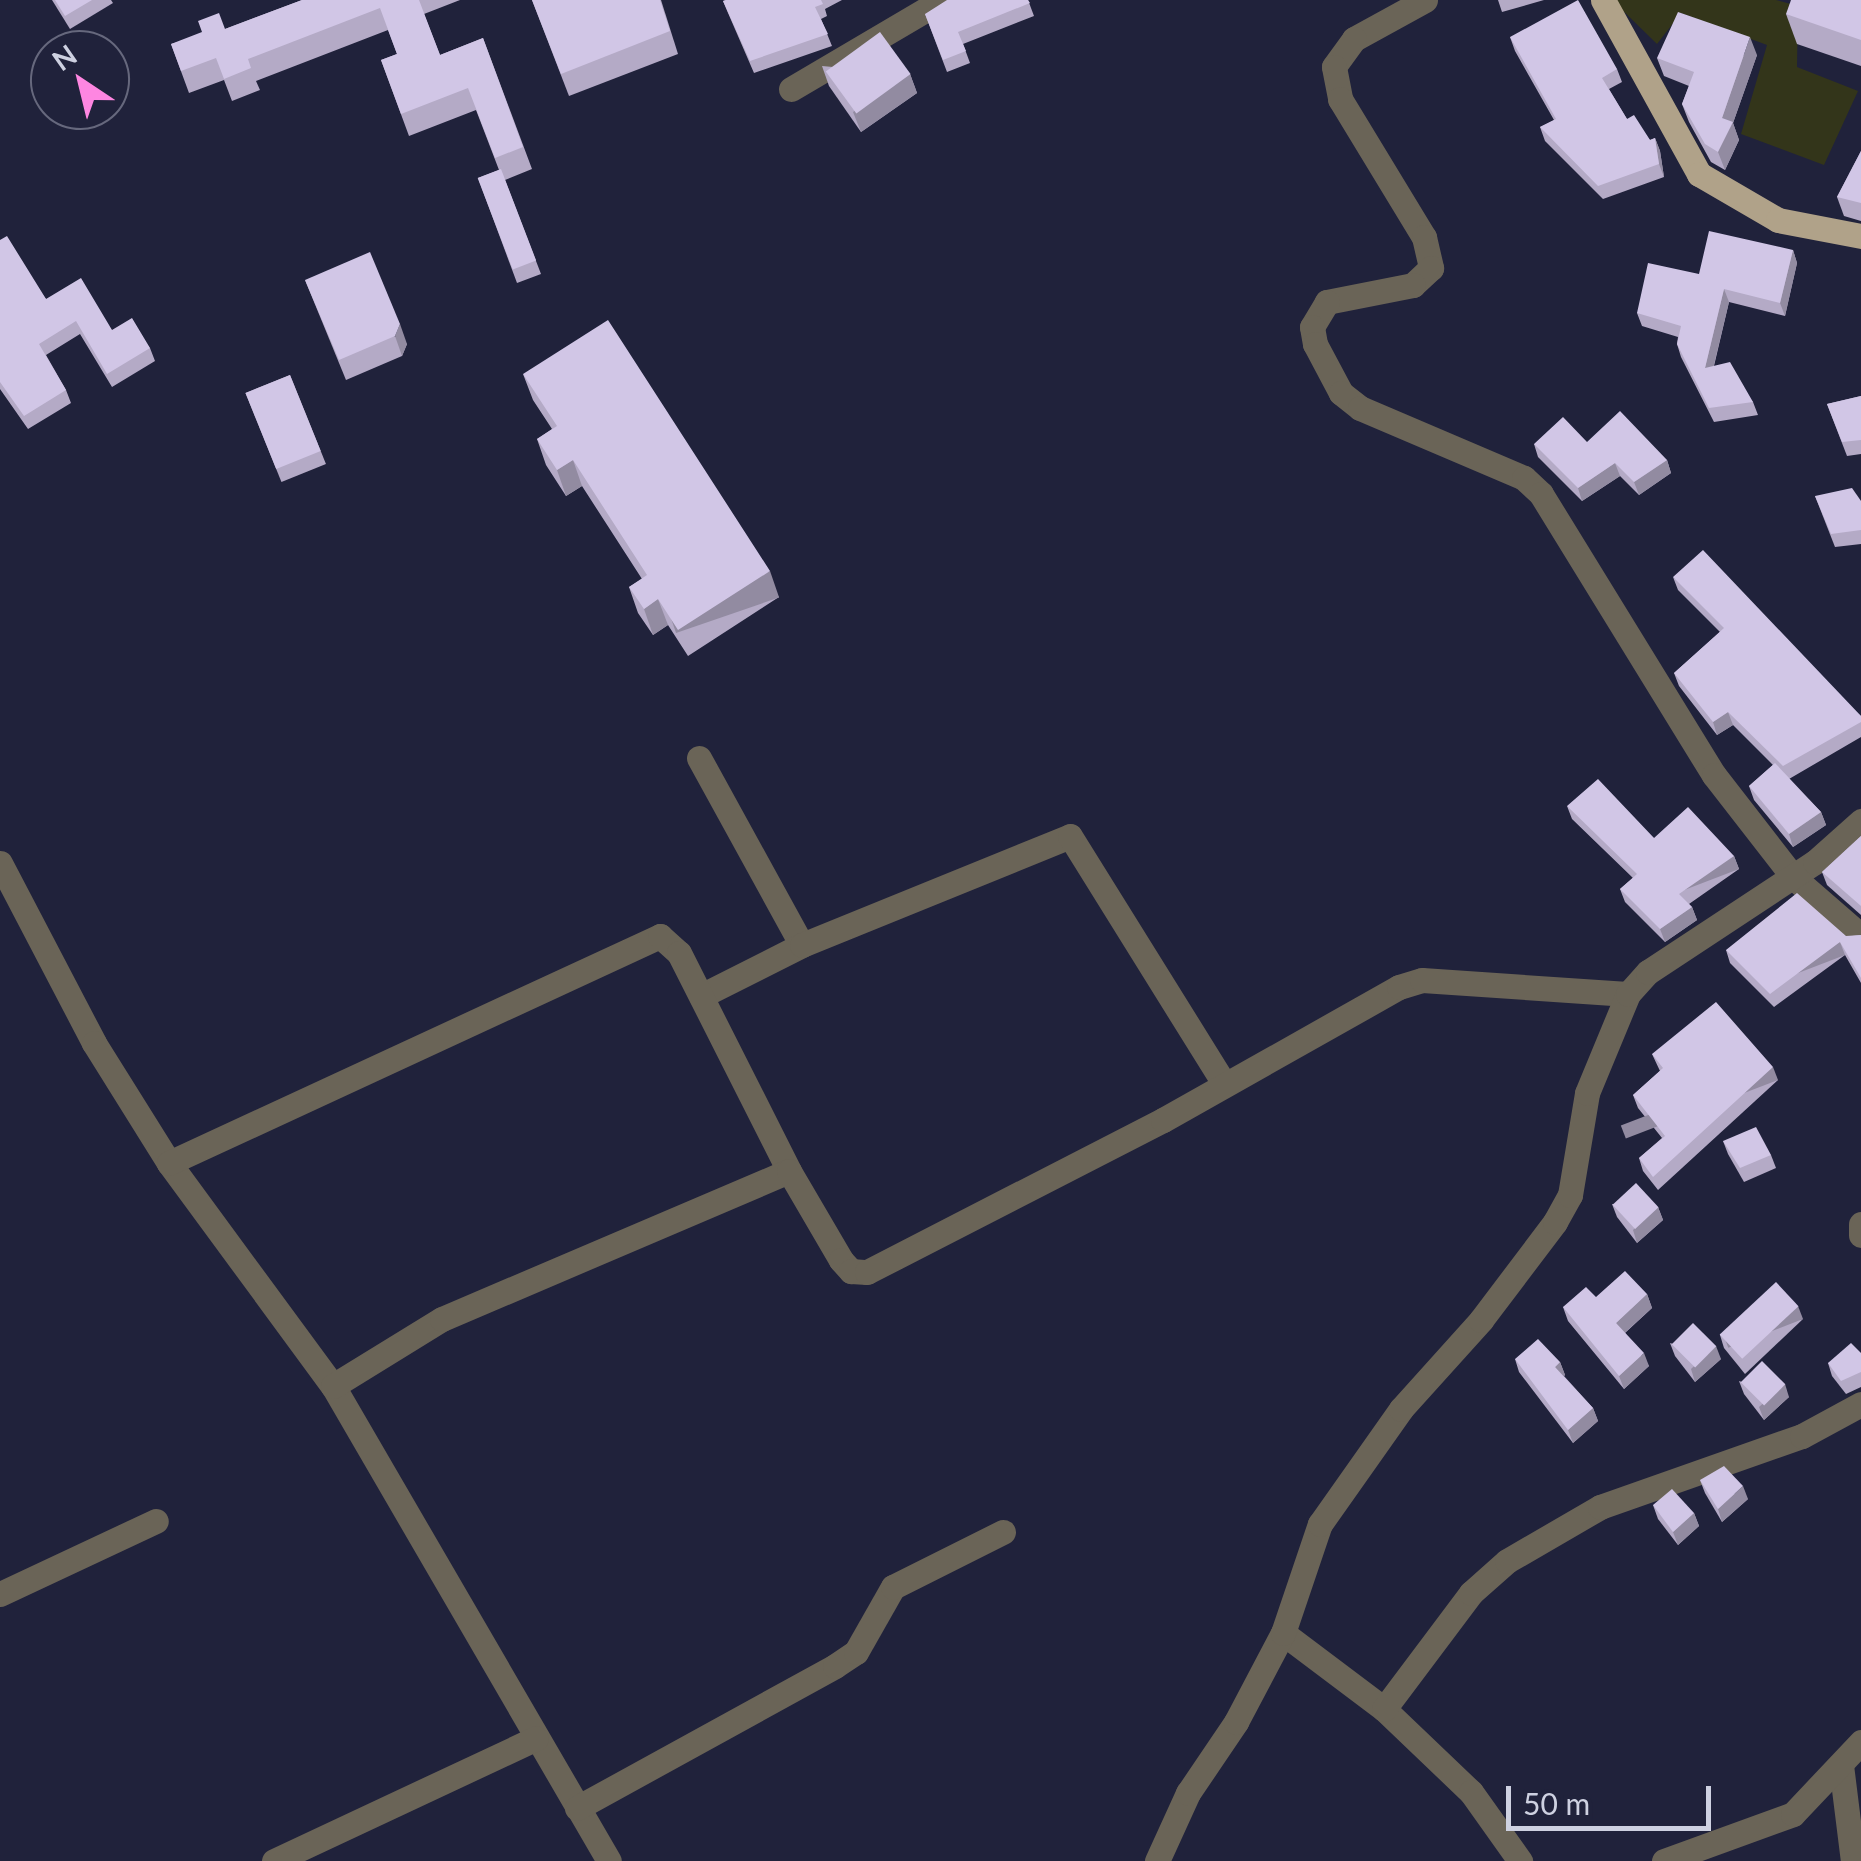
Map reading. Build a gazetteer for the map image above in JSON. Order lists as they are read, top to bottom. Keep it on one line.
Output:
{"scale_bar":"50 m","north":"top left"}
